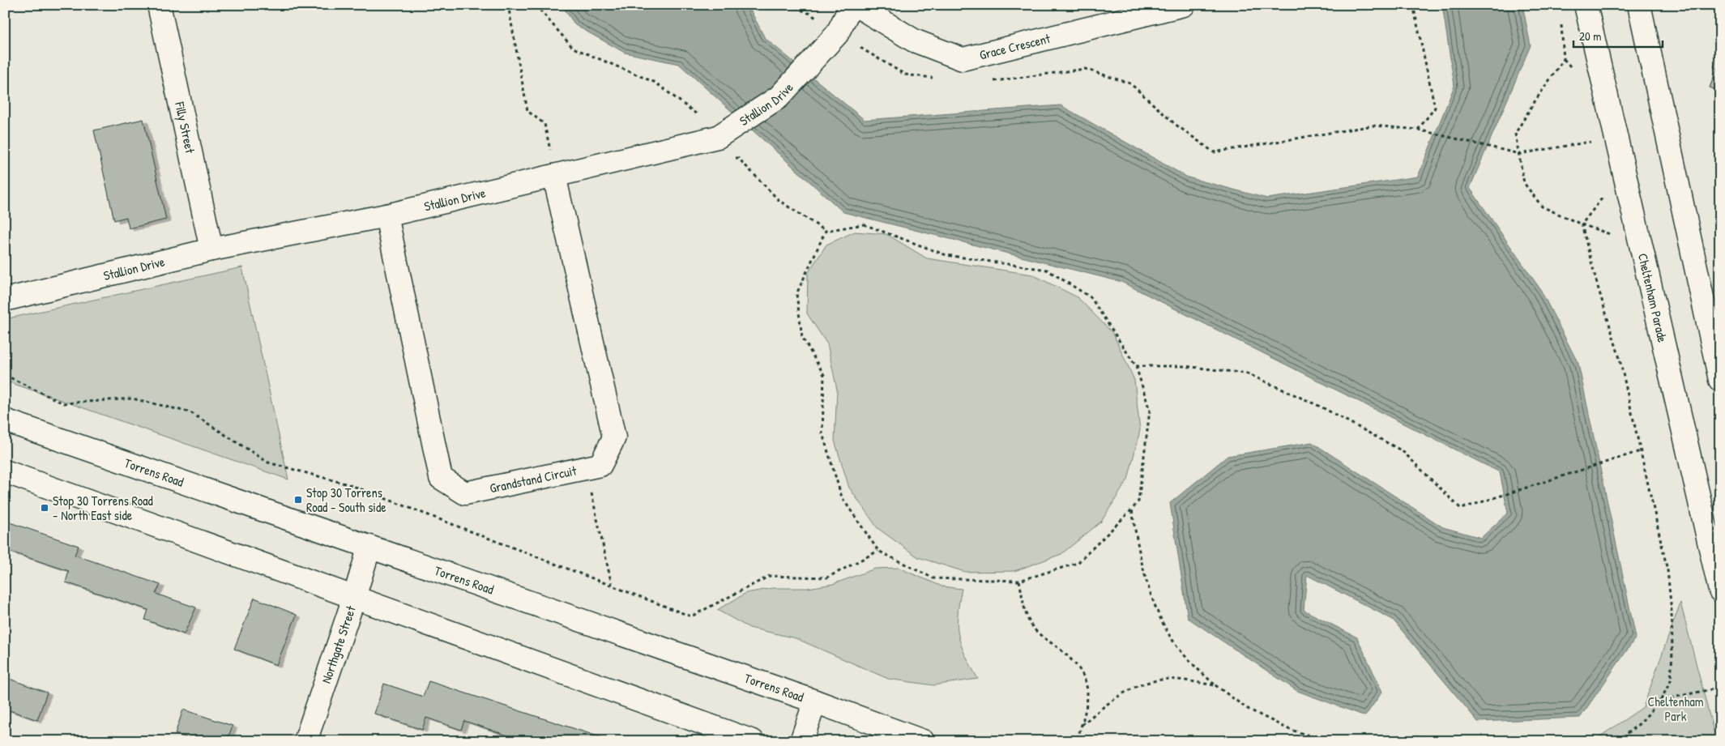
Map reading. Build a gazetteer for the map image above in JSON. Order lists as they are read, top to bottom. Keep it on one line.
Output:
{"streets":{"main road":["Grace Crescent","Stallion Drive","Filly Street","Cheltenham Parade","Torrens Road","Grandstand Circuit","Northgate Street"]},"crossings":[["Stallion Drive","Filly Street"],["Stallion Drive","Grandstand Circuit"],["Torrens Road","Northgate Street"]],"parks":["Cheltenham Park"],"places":{"transit":["Stop 30 Torrens Road - South side","Stop 30 Torrens Road - North East side"]},"scale_bar":"20 m"}
